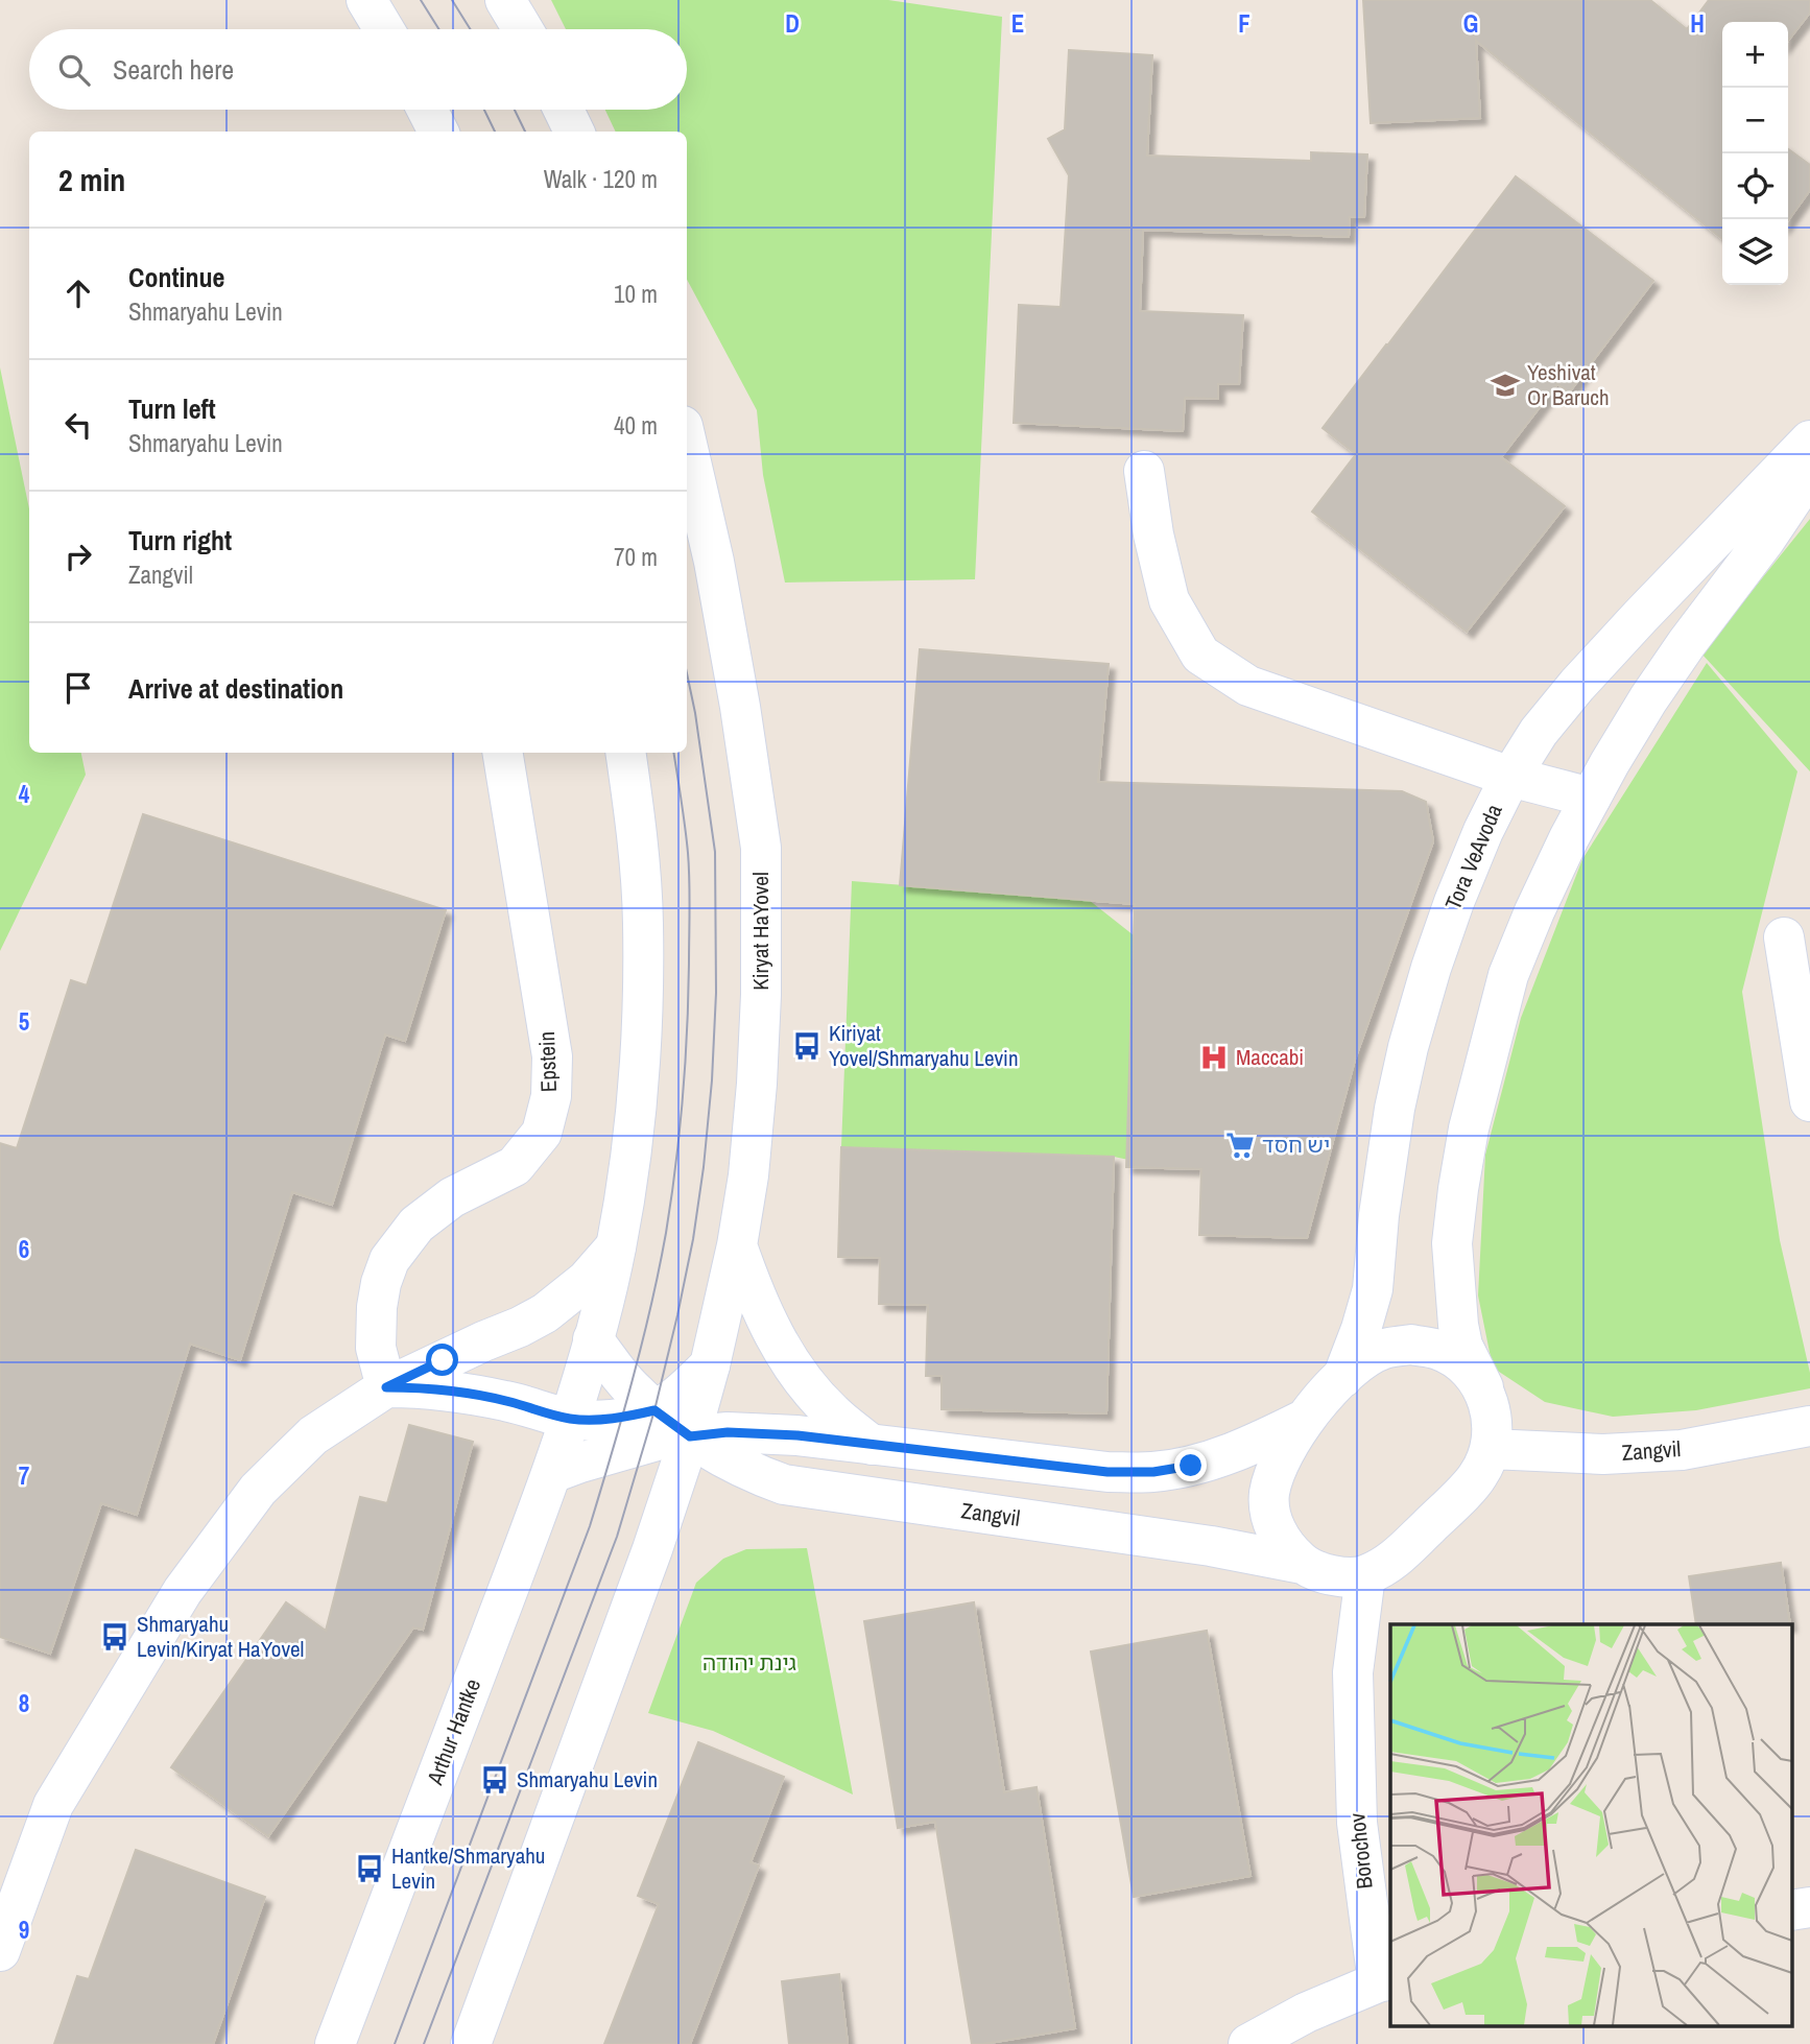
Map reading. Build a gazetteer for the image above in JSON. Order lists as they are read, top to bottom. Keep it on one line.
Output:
{"streets":{"street":["Tora VeAvoda","Kiryat HaYovel","Epstein","Zangvil","Arthur Hantke","Borochov"]},"crossings":[["Tora VeAvoda","Zangvil"],["Tora VeAvoda","Borochov"],["Kiryat HaYovel","Zangvil"],["Zangvil","Borochov"]],"parks":["גינת יהודה"],"places":{"school or university":["Yeshivat Or Baruch"],"bus stop":["Kiriyat Yovel/Shmaryahu Levin","Shmaryahu Levin/Kiryat HaYovel","Shmaryahu Levin","Hantke/Shmaryahu Levin"],"hospital":["Maccabi"],"supermarket":["יש חסד"]},"page":{"map_buttons":["+","−"],"search":"Search here","heading":["2 min","Walk · 120 m"],"list":[["Continue","Shmaryahu Levin","10 m"],["Turn left","Shmaryahu Levin","40 m"],["Turn right","Zangvil","70 m"],"Arrive at destination"]},"grid":{"columns":["D","E","F","G","H"],"rows":["4","5","6","7","8","9"]}}
